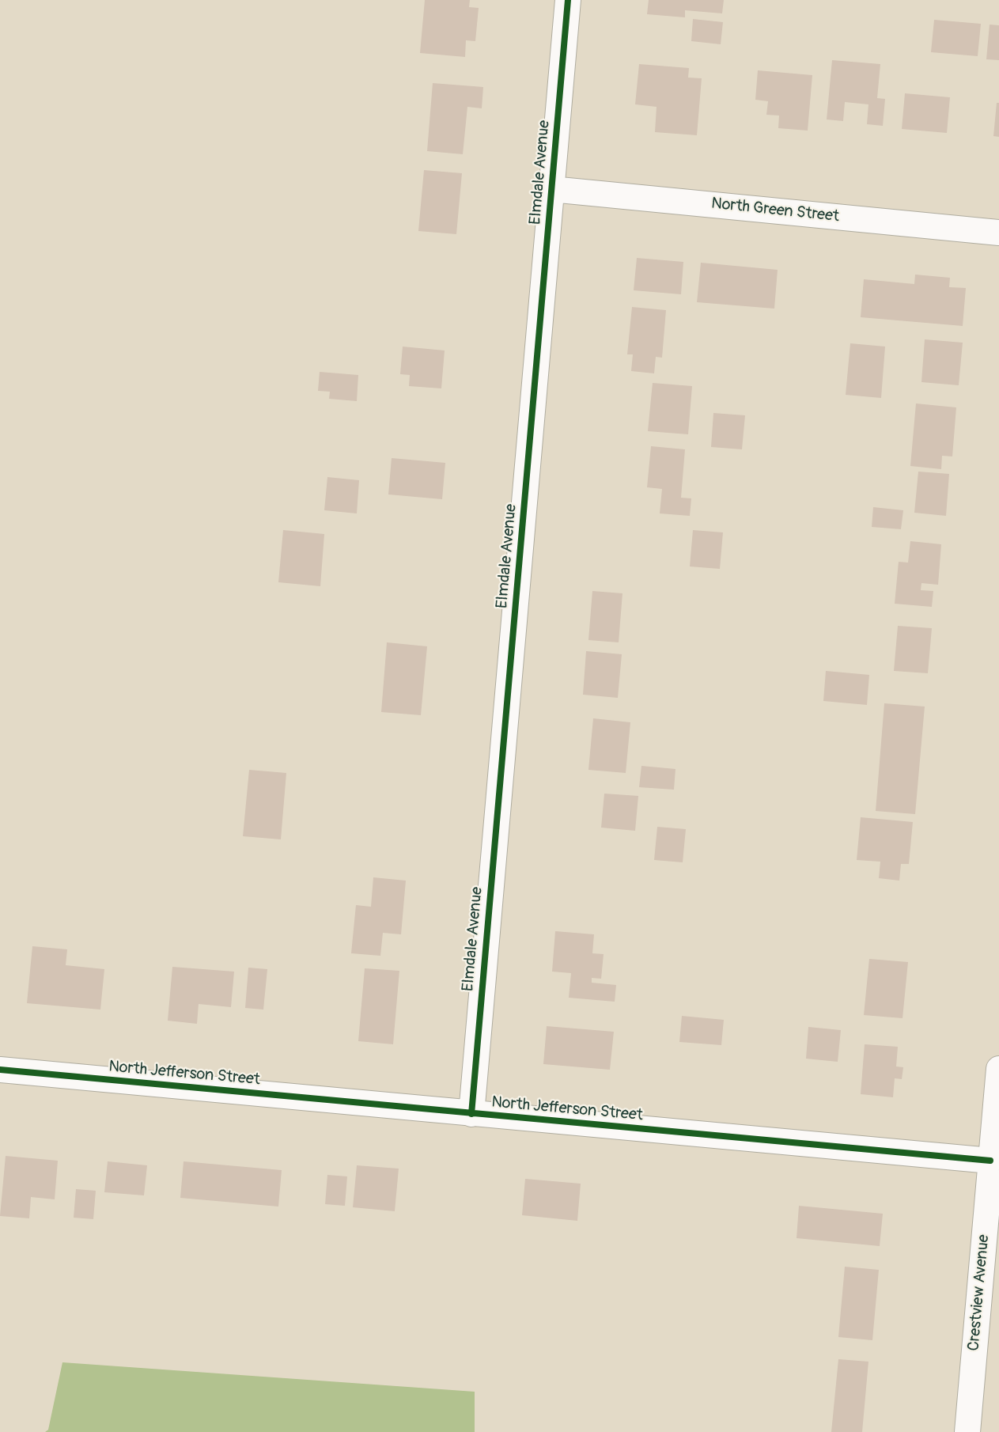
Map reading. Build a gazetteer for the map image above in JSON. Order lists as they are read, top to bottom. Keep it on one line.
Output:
{"streets":{"street":["Elmdale Avenue","North Green Street","North Jefferson Street","Crestview Avenue"]},"crossings":[["Elmdale Avenue","North Green Street"],["Elmdale Avenue","North Jefferson Street"],["North Jefferson Street","Crestview Avenue"]]}
